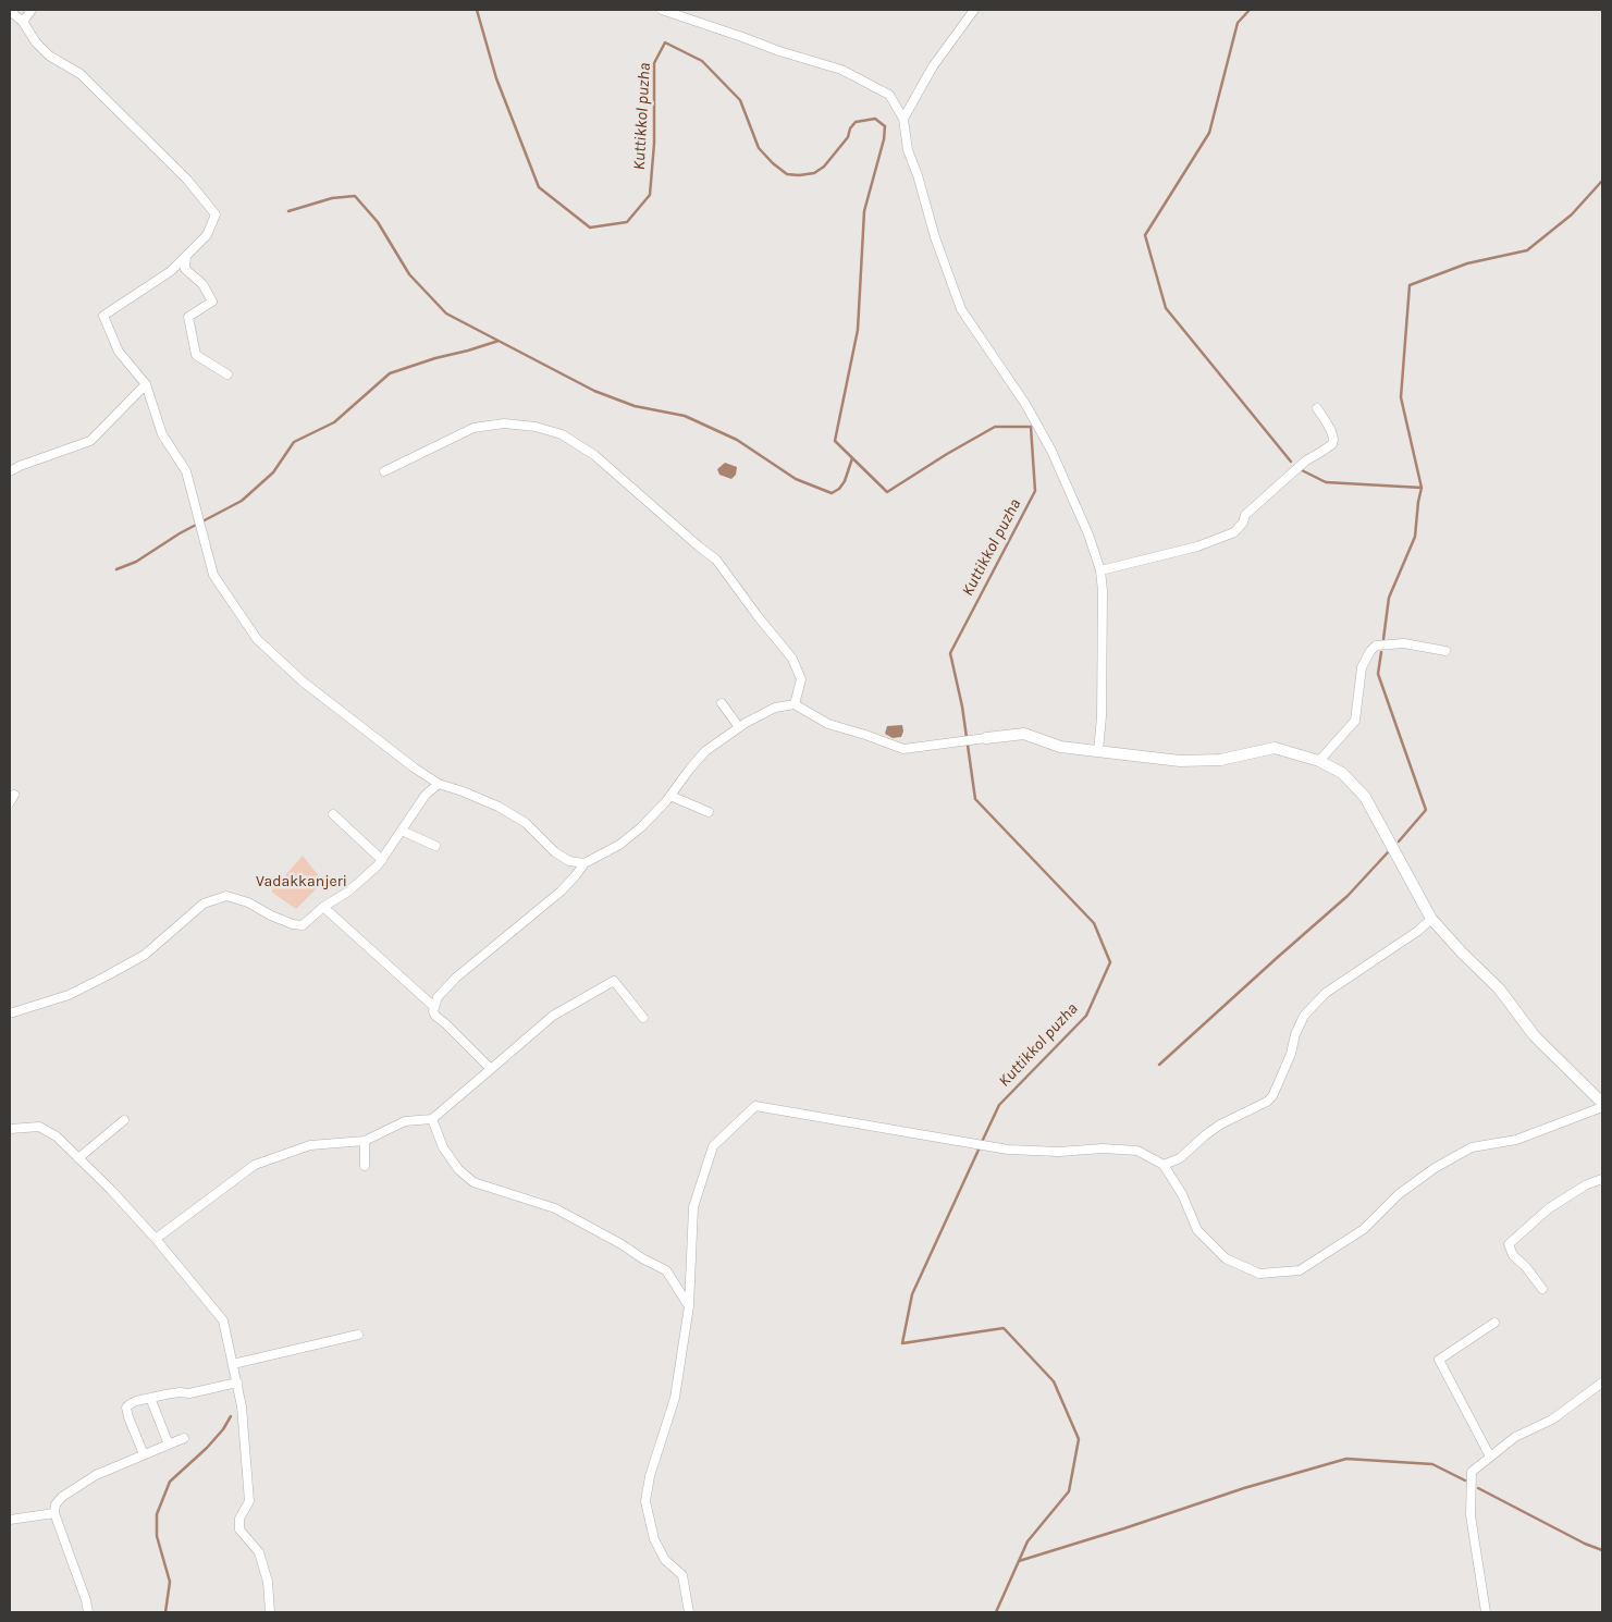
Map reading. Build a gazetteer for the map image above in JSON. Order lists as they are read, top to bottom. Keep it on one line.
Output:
{"water":["Kuttikkol puzha"],"parks":["Vadakkanjeri"]}
